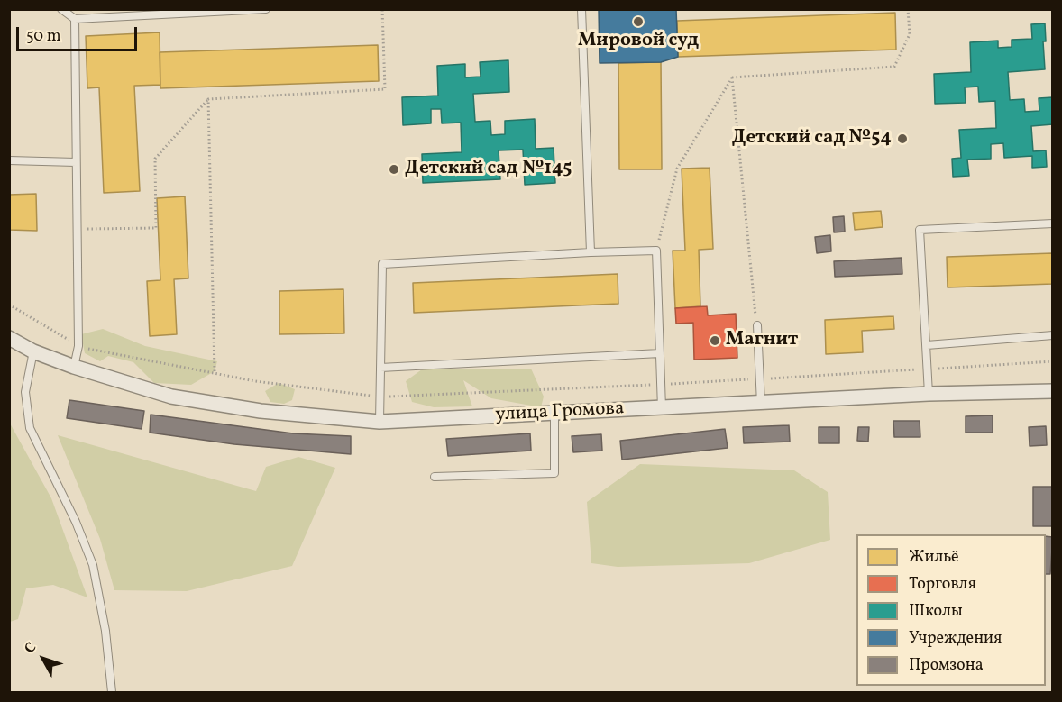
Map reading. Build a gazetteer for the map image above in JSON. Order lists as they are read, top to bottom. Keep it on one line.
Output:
{"streets":{"street":["улица Громова"]},"places":["Мировой суд","Детский сад №54","Детский сад №145","Магнит"],"legend":["Жильё","Торговля","Школы","Учреждения","Промзона"],"scale_bar":"50 m","north":"top left"}
